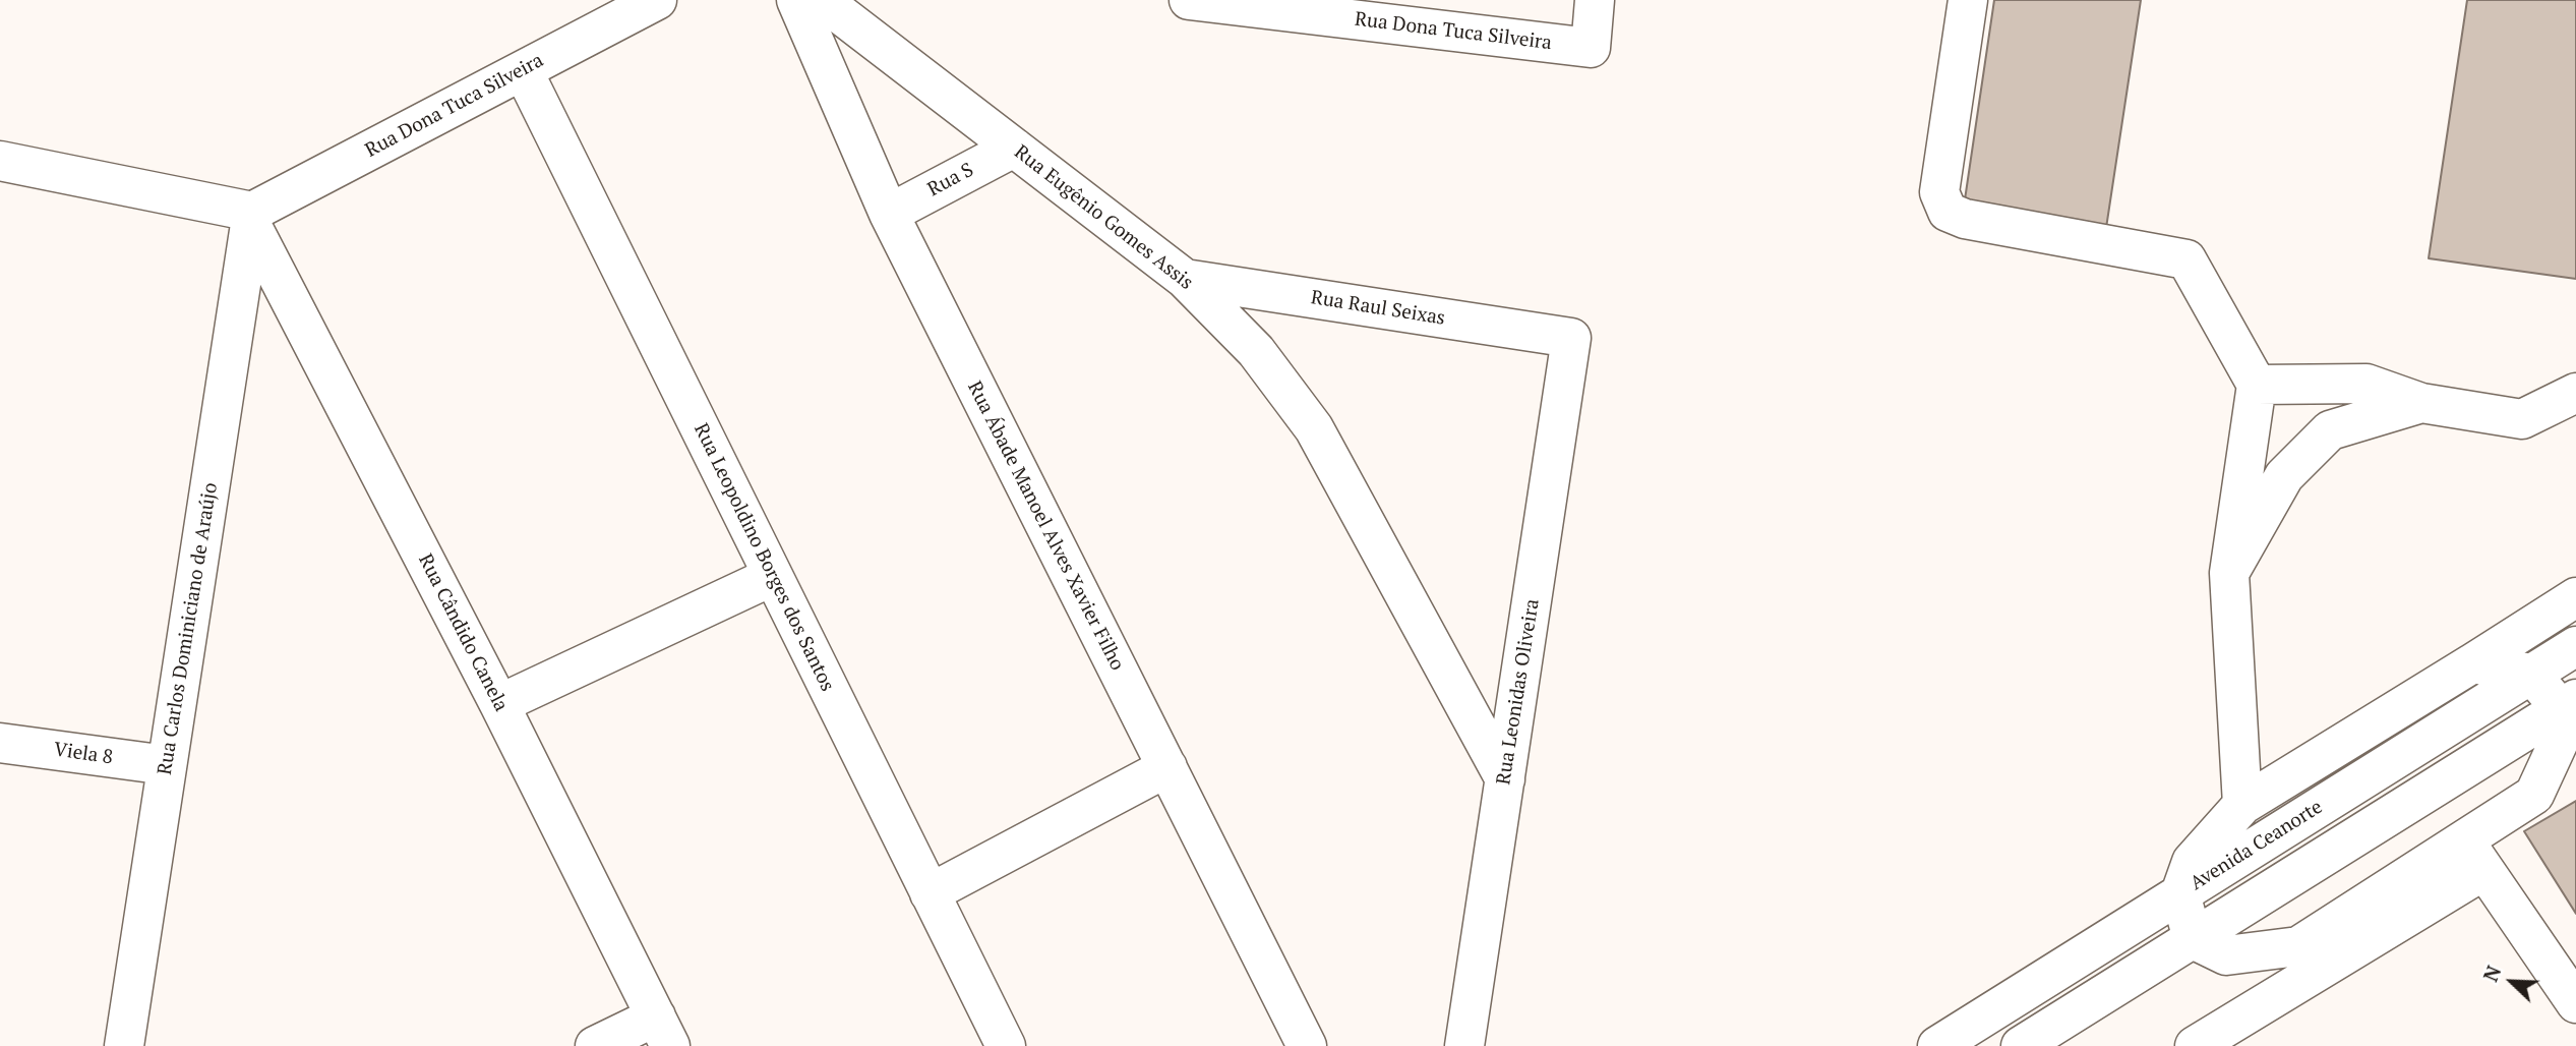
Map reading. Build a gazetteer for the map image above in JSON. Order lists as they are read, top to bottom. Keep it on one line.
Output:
{"streets":{"street":["Rua Dona Tuca Silveira","Rua S","Rua Eugênio Gomes Assis","Rua Raul Seixas","Rua Ábade Manoel Alves Xavier Filho","Rua Leopoldino Borges dos Santos","Rua Carlos Dominiciano de Araújo","Rua Cândido Canela","Rua Leonidas Oliveira","Viela 8","Avenida Ceanorte"]},"crossings":[["Rua Dona Tuca Silveira","Rua Leopoldino Borges dos Santos"],["Rua Dona Tuca Silveira","Rua Carlos Dominiciano de Araújo"],["Rua Dona Tuca Silveira","Rua Cândido Canela"],["Rua S","Rua Eugênio Gomes Assis"],["Rua S","Rua Ábade Manoel Alves Xavier Filho"],["Rua Eugênio Gomes Assis","Rua Raul Seixas"],["Rua Eugênio Gomes Assis","Rua Leonidas Oliveira"],["Rua Raul Seixas","Rua Leonidas Oliveira"],["Rua Carlos Dominiciano de Araújo","Rua Cândido Canela"],["Rua Carlos Dominiciano de Araújo","Viela 8"]],"north":"top left"}
